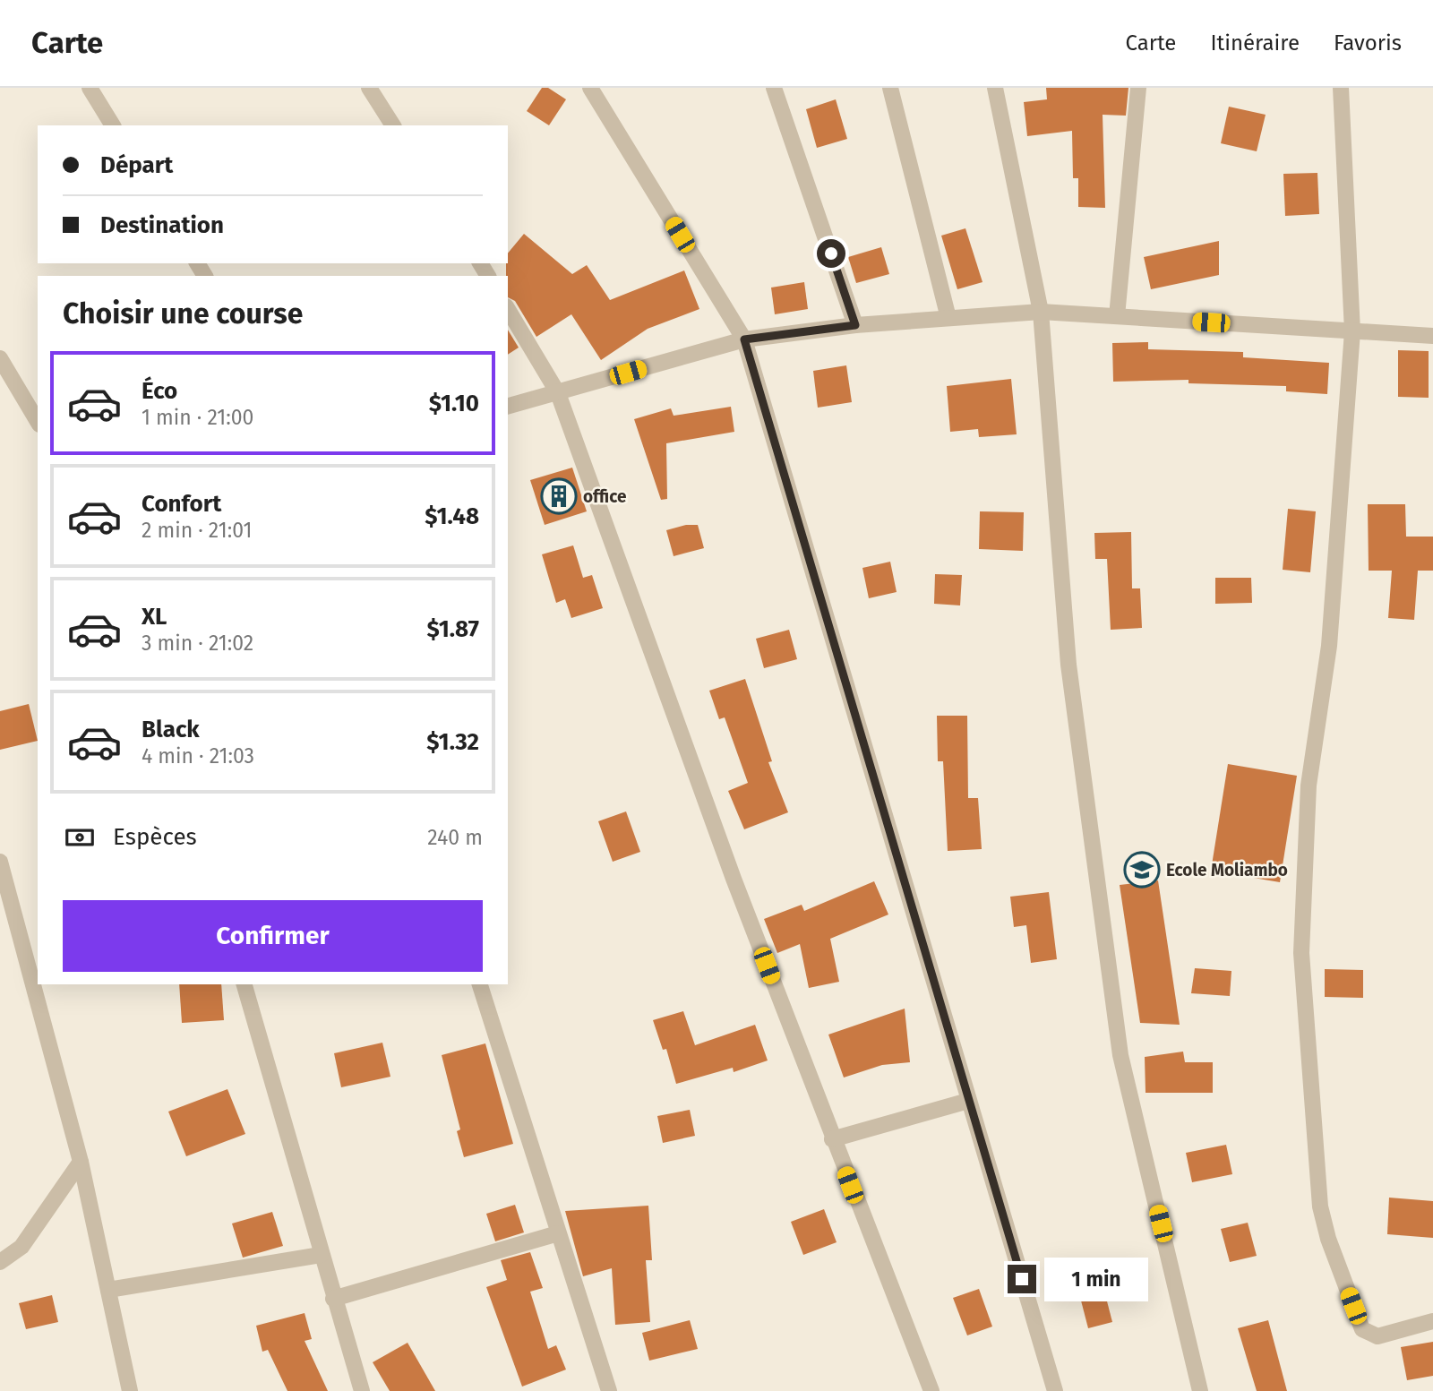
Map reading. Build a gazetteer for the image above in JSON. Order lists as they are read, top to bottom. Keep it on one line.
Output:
{"places":{"building":["office"],"school or university":["Ecole Moliambo"]},"page":{"header":"Carte","nav":["Carte","Itinéraire","Favoris"],"banner":["Départ","Destination"],"heading":"Choisir une course","list":[{"name":"Éco","note":"1 min · 21:00","value":"$1.10"},{"name":"Confort","note":"2 min · 21:01","value":"$1.48"},{"name":"XL","note":"3 min · 21:02","value":"$1.87"},{"name":"Black","note":"4 min · 21:03","value":"$1.32"}],"pay":["Espèces","240 m"],"buttons":"Confirmer","bubble":"1 min"}}
